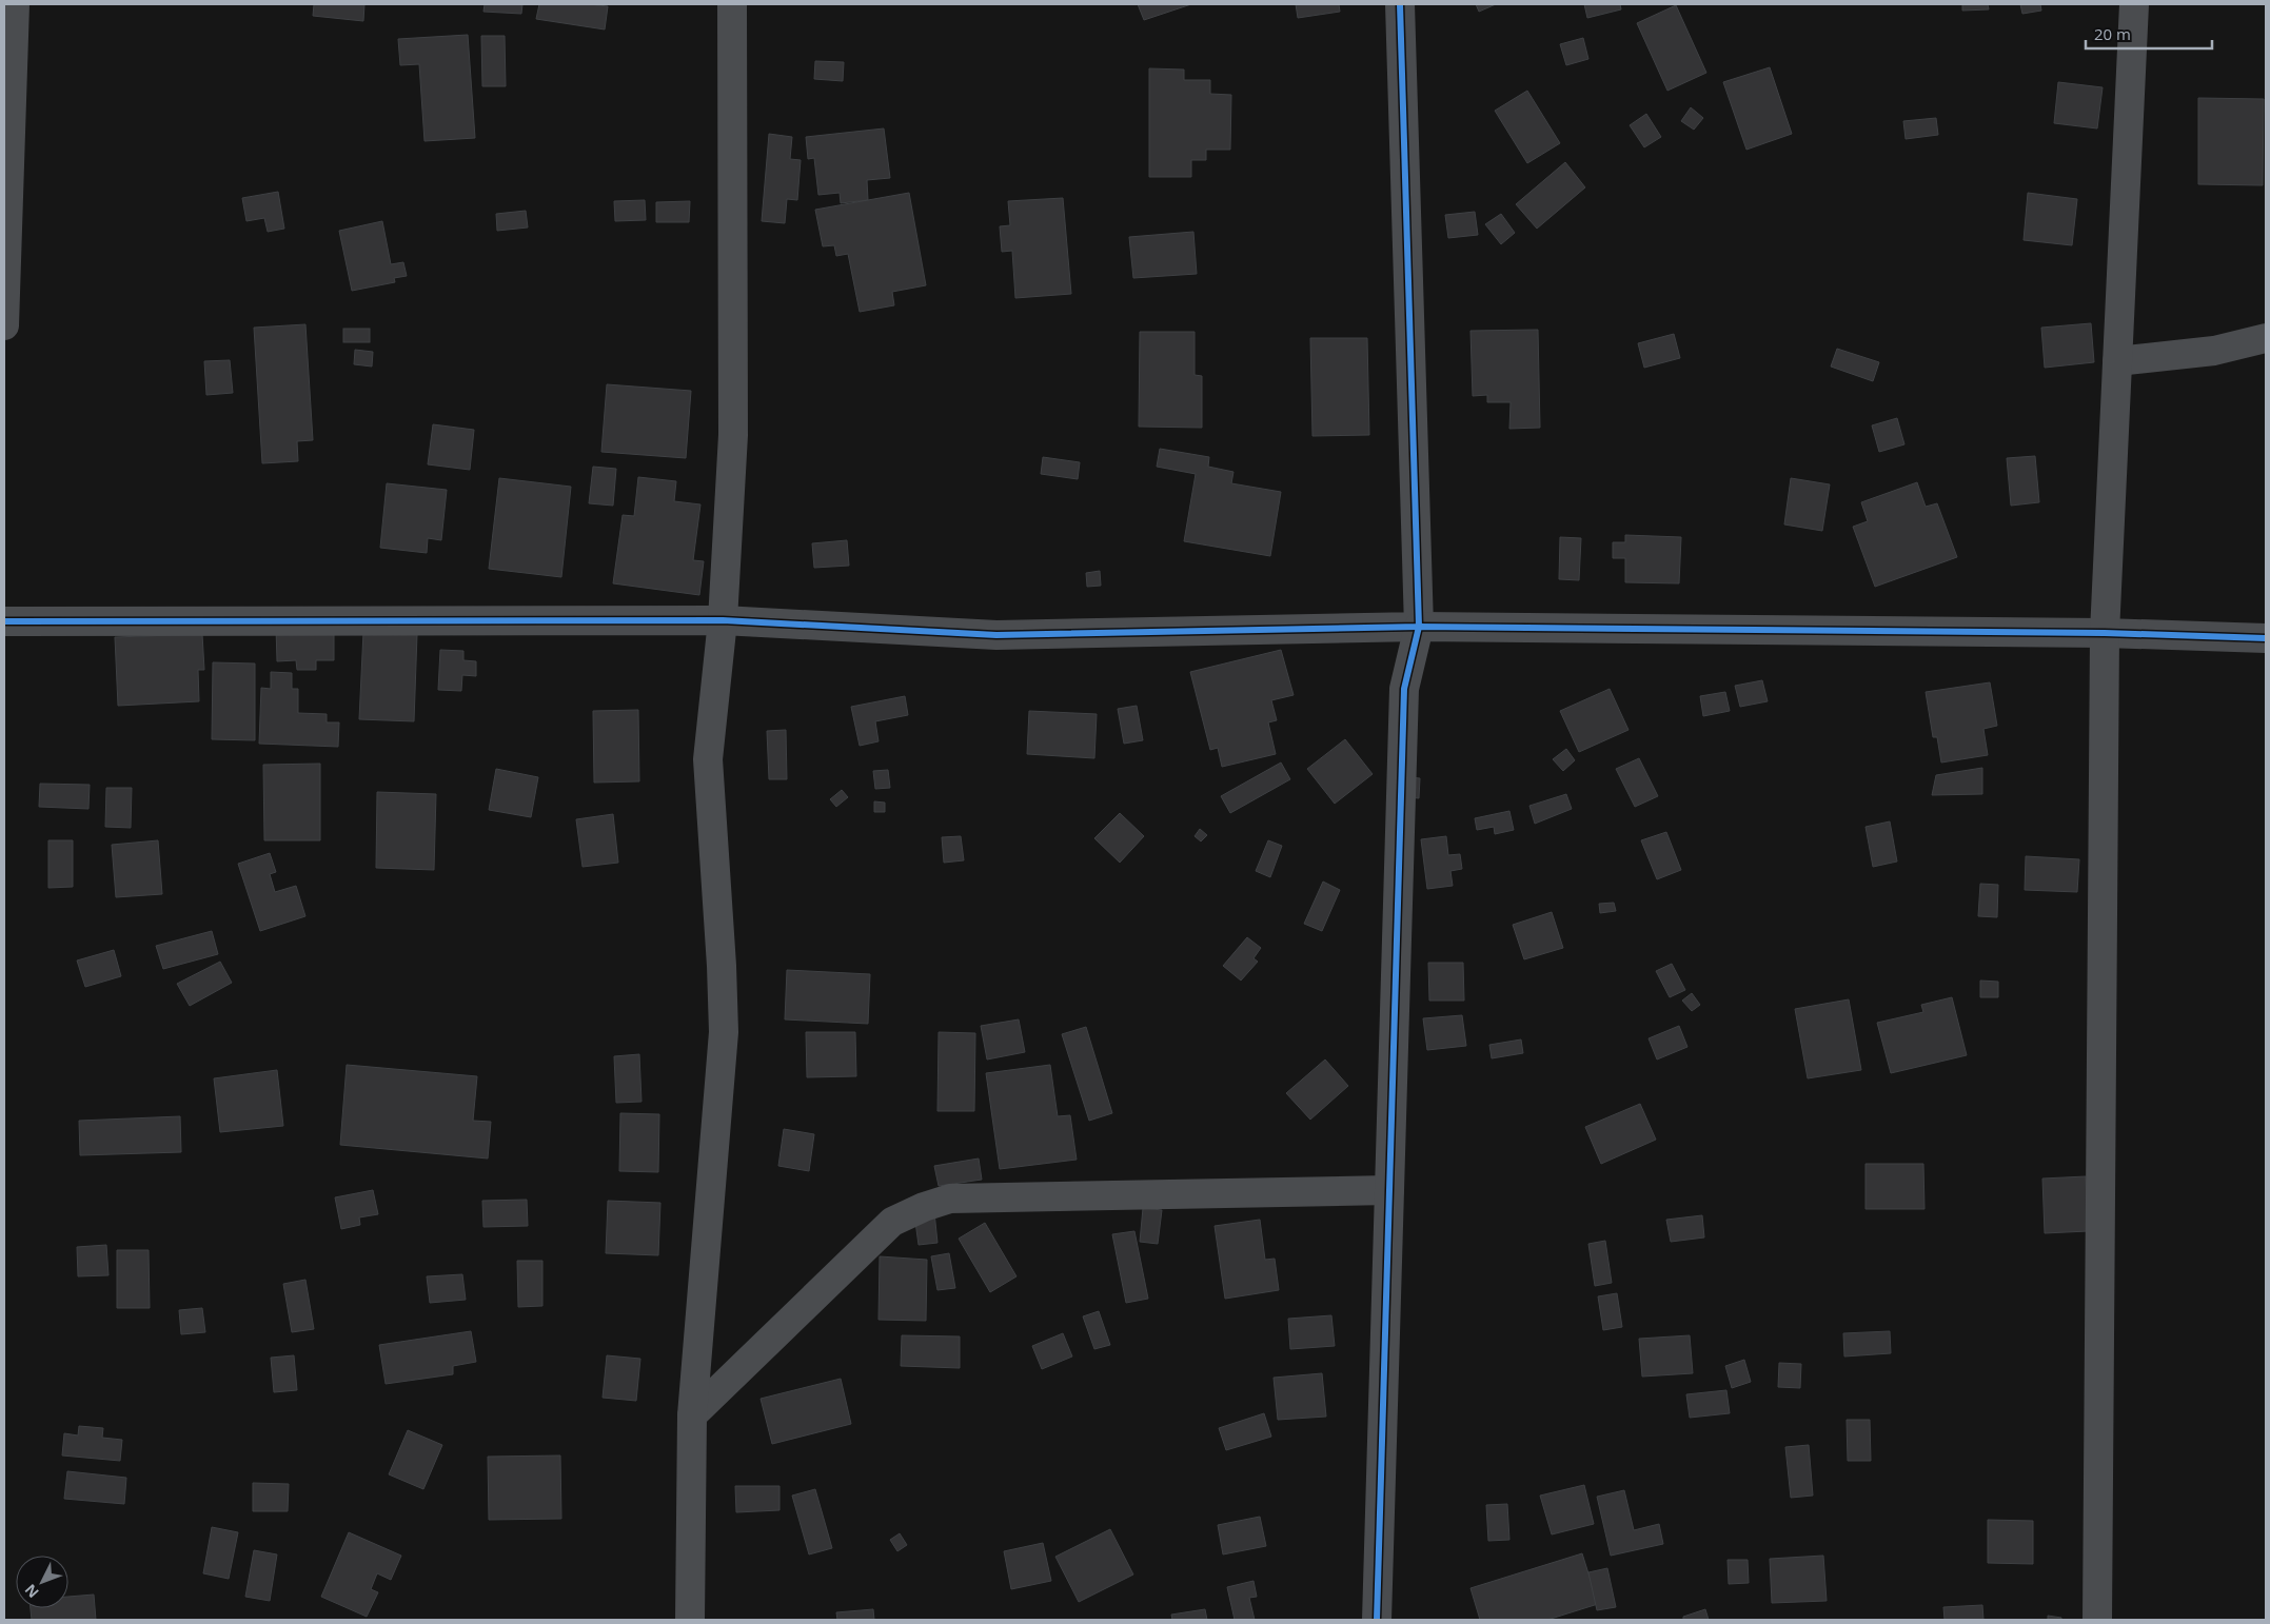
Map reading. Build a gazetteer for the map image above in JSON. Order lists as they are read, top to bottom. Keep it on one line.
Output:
{"scale_bar":"20 m","north":"bottom left"}
